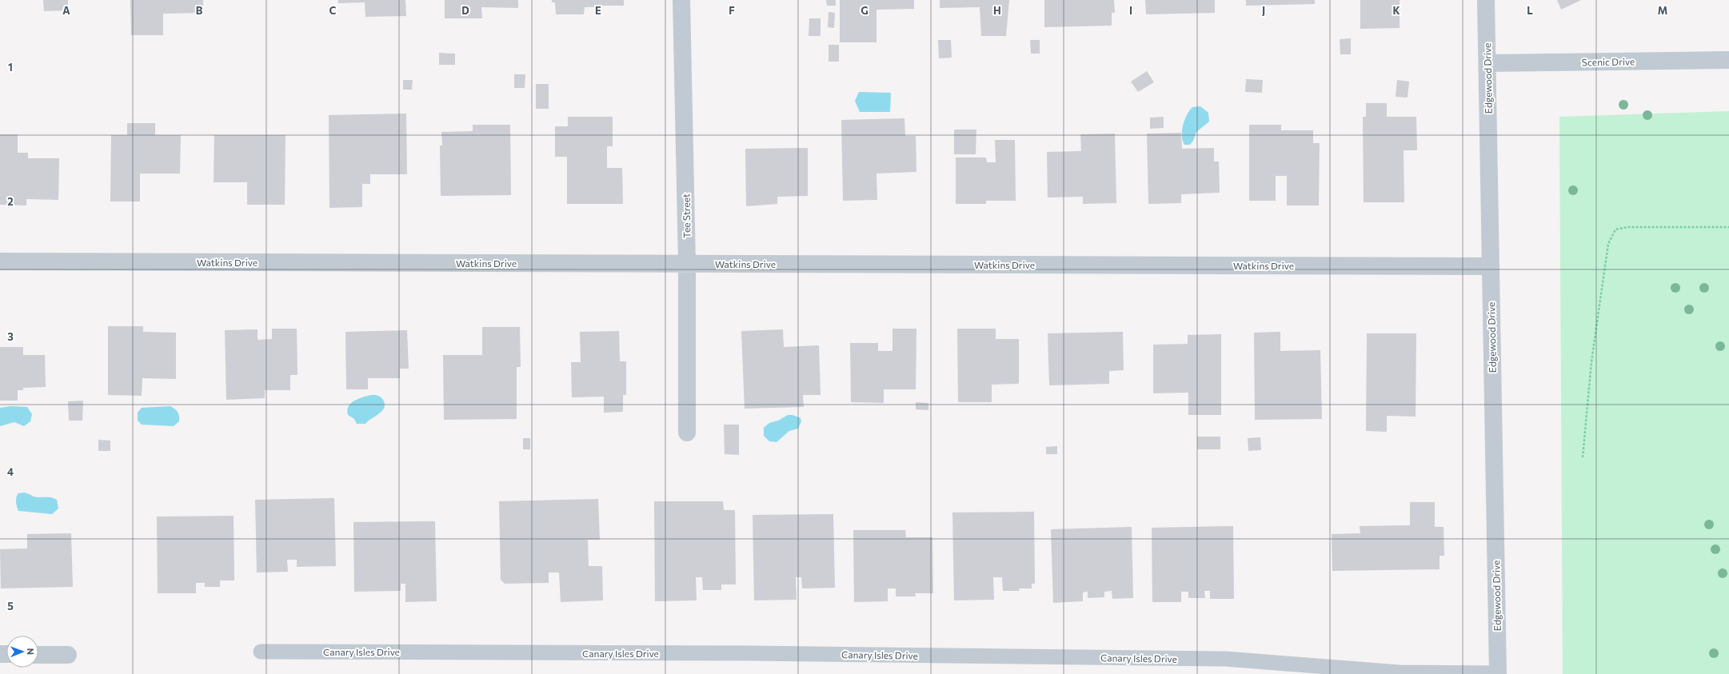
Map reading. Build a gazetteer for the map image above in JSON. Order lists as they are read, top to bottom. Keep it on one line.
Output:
{"streets":{"street":["Scenic Drive","Edgewood Drive","Tee Street","Watkins Drive"],"lane":["Canary Isles Drive"]},"crossings":[["Scenic Drive","Edgewood Drive"],["Edgewood Drive","Watkins Drive"],["Edgewood Drive","Canary Isles Drive"],["Tee Street","Watkins Drive"]],"north":"right","grid":{"columns":["A","B","C","D","E","F","G","H","I","J","K","L","M"],"rows":["1","2","3","4","5"]}}
